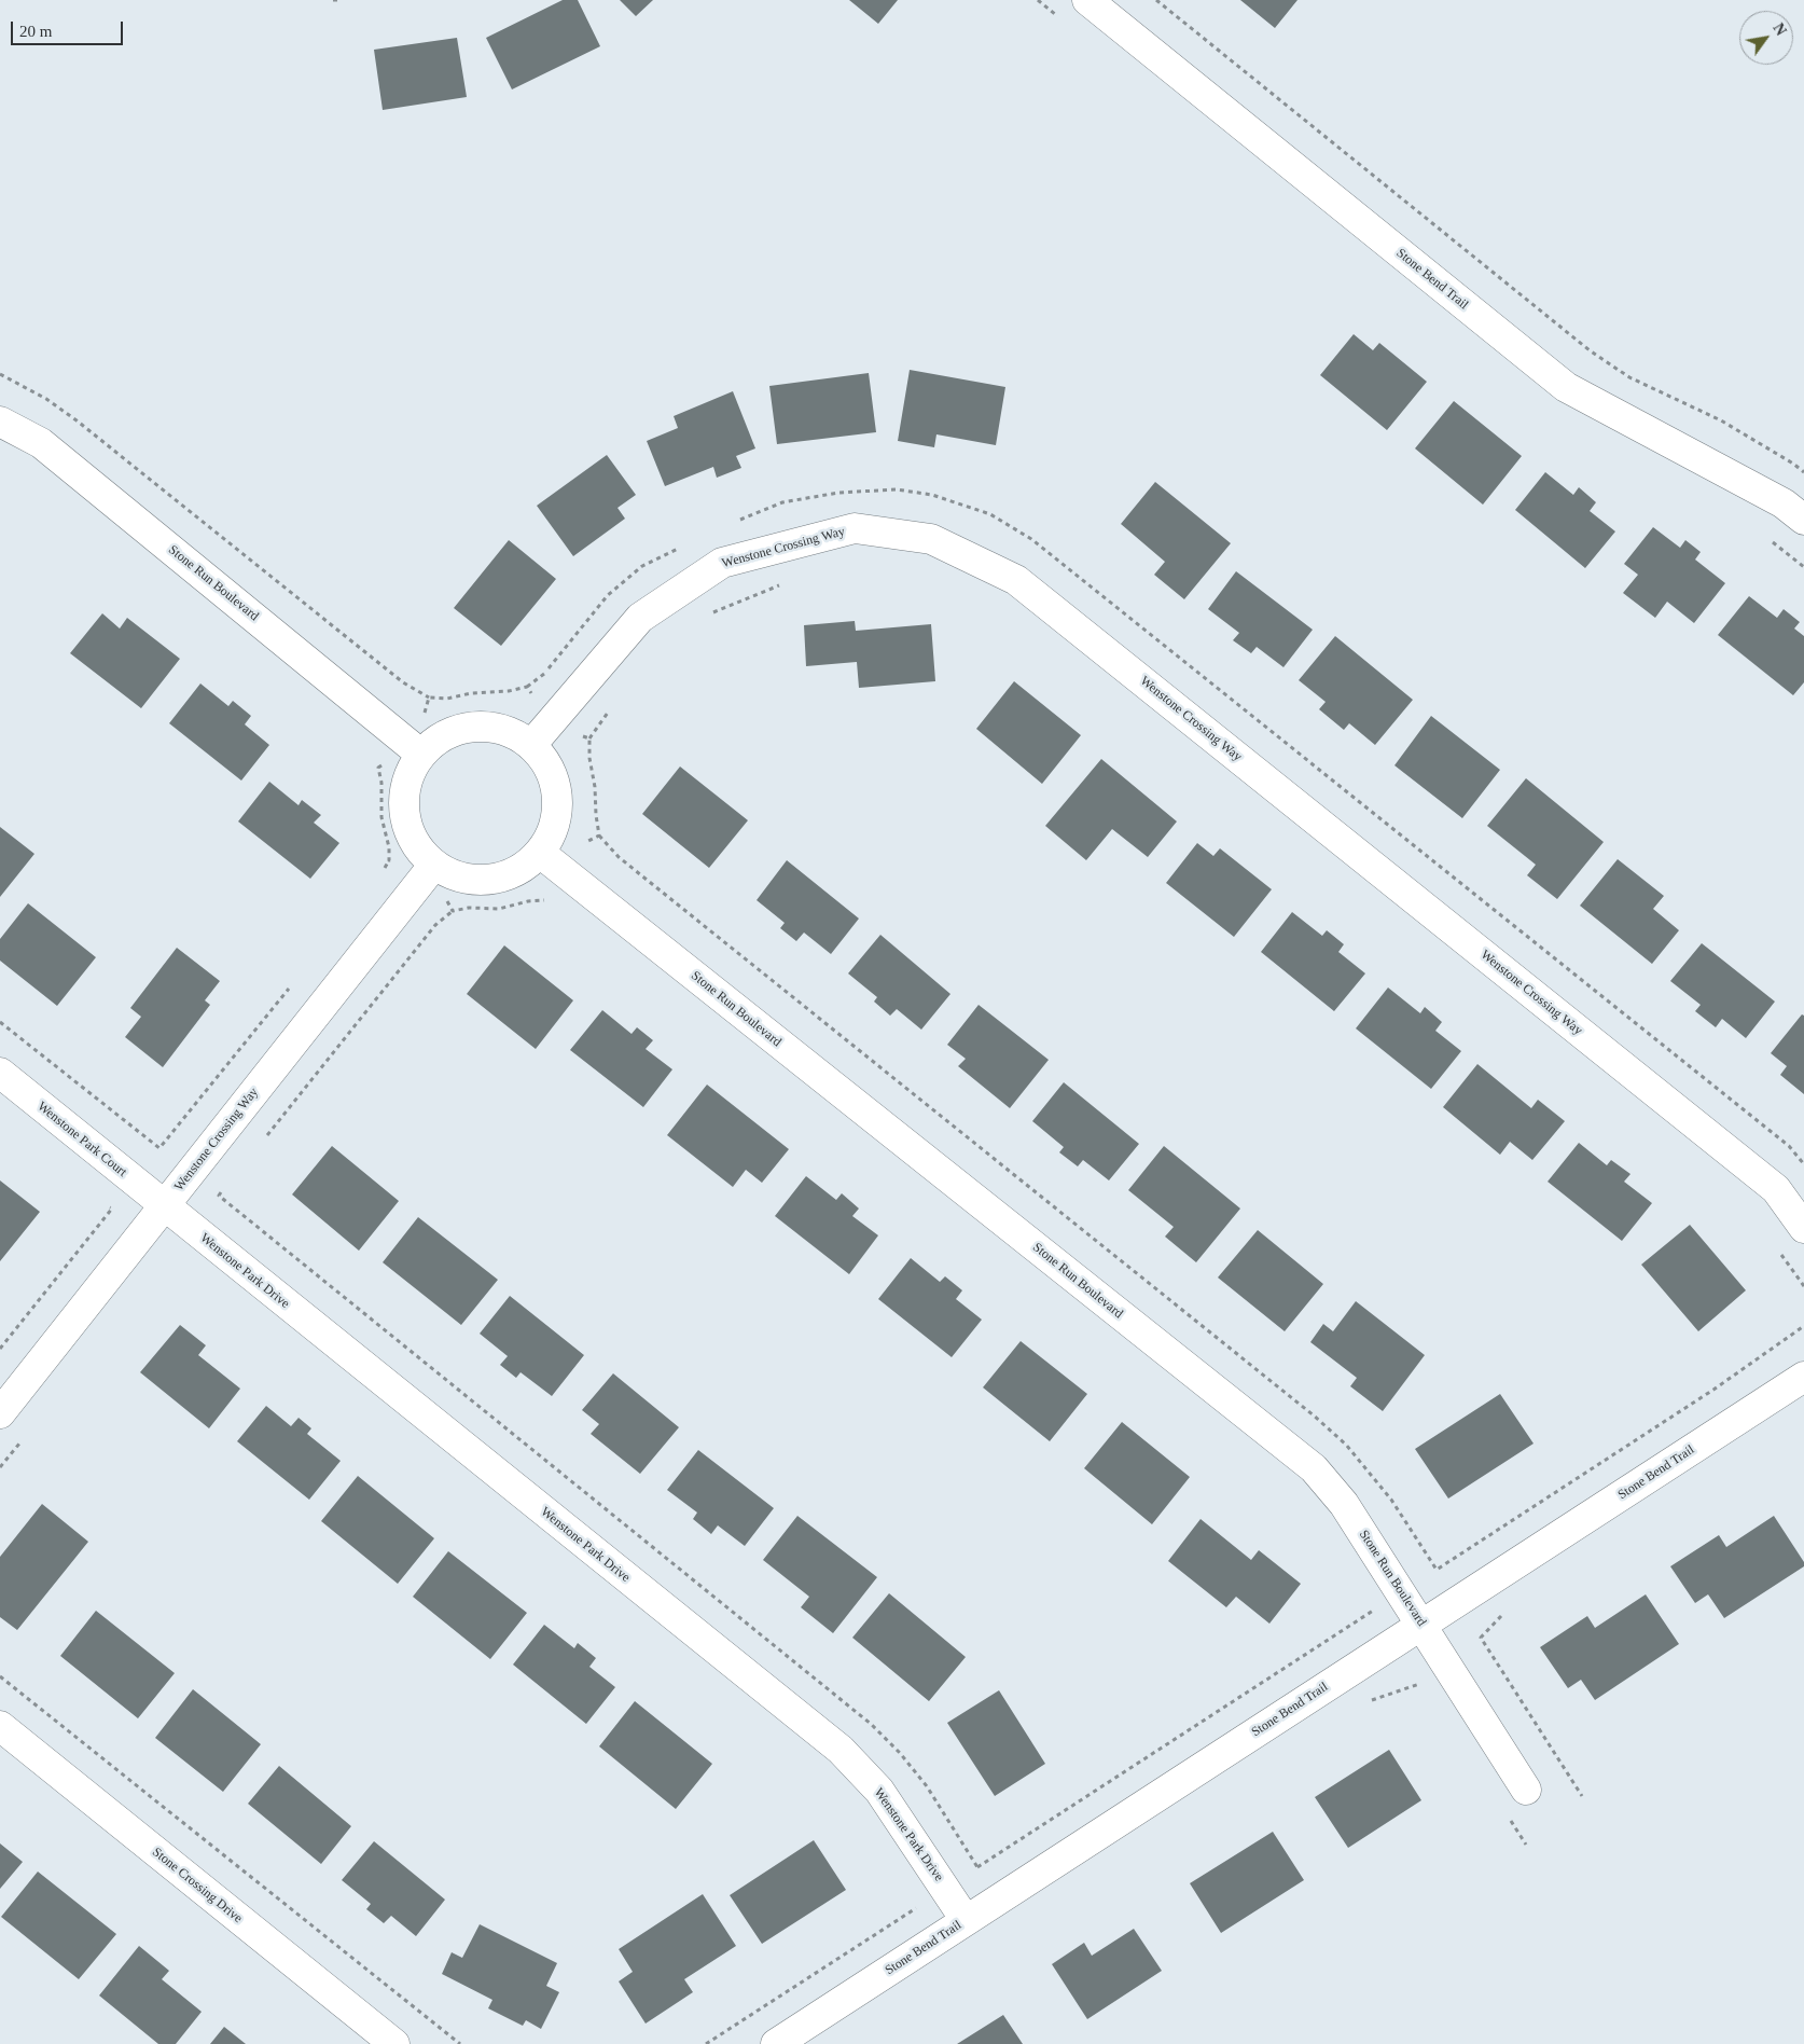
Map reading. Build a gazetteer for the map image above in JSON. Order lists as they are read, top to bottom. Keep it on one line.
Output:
{"streets":{"street":["Stone Bend Trail","Wenstone Crossing Way","Stone Run Boulevard","Wenstone Park Court","Wenstone Park Drive","Stone Crossing Drive"]},"crossings":[["Stone Bend Trail","Stone Run Boulevard"],["Stone Bend Trail","Wenstone Park Drive"],["Wenstone Crossing Way","Stone Run Boulevard"],["Wenstone Crossing Way","Wenstone Park Court"],["Wenstone Crossing Way","Wenstone Park Drive"],["Wenstone Park Court","Wenstone Park Drive"]],"scale_bar":"20 m","north":"top right"}
